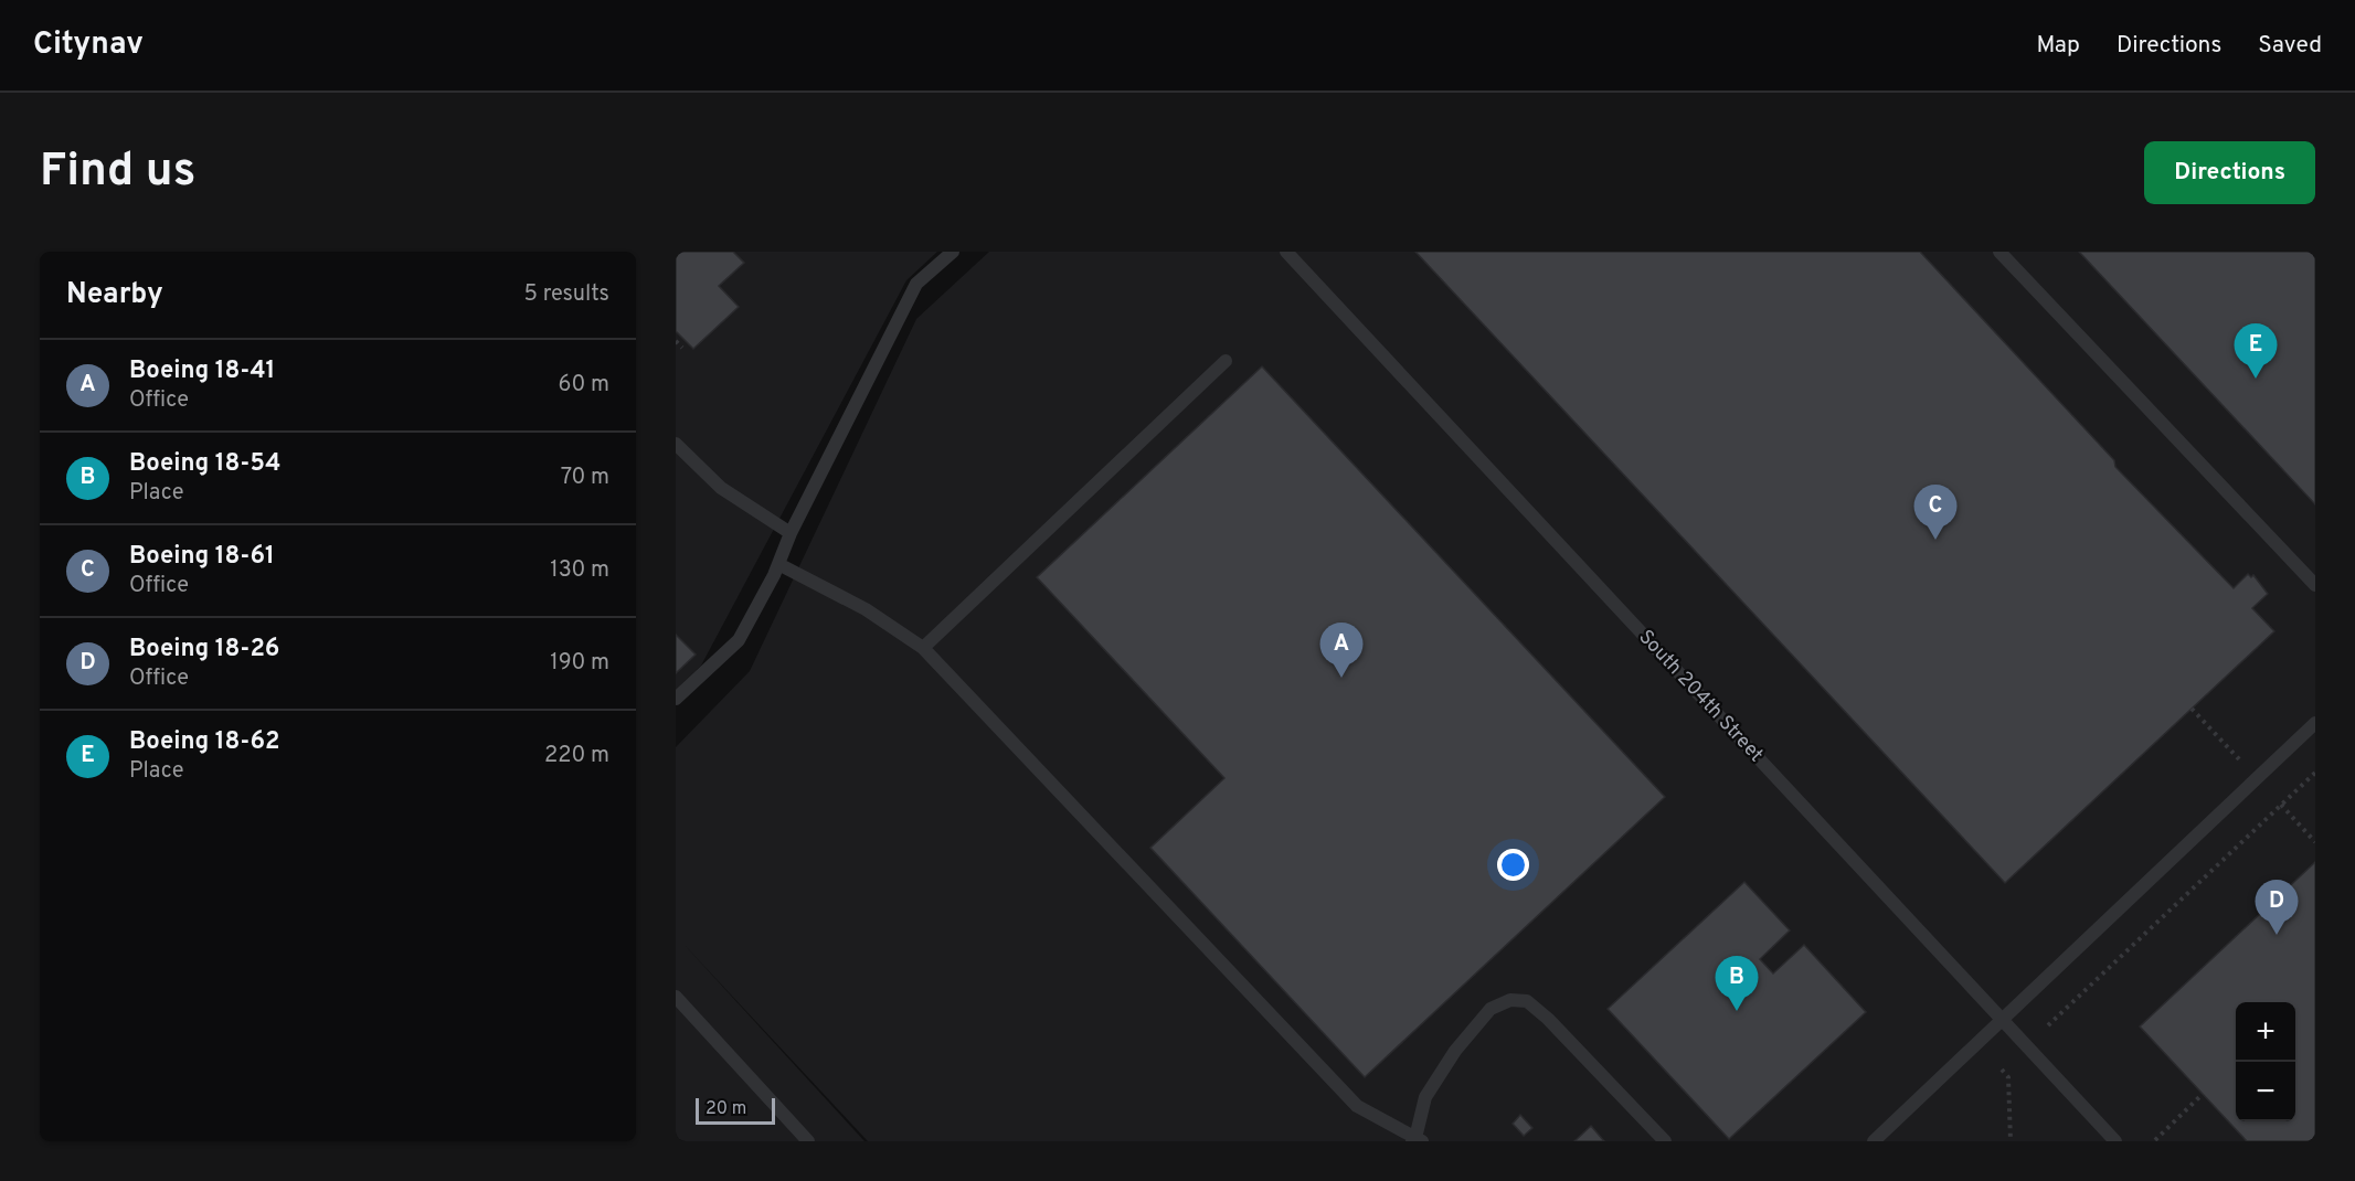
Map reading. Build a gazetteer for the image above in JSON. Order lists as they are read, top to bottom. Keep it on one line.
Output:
{"streets":{"lane":["South 204th Street"]},"scale_bar":"20 m","page":{"header":"Citynav","nav":["Map","Directions","Saved"],"buttons":"Directions","title":"Find us","heading":["Nearby","5 results"],"pins":["E","C","A","D","B"],"list":[{"mark":"A","name":"Boeing 18-41","note":"Office","value":"60 m"},{"mark":"B","name":"Boeing 18-54","note":"Place","value":"70 m"},{"mark":"C","name":"Boeing 18-61","note":"Office","value":"130 m"},{"mark":"D","name":"Boeing 18-26","note":"Office","value":"190 m"},{"mark":"E","name":"Boeing 18-62","note":"Place","value":"220 m"}],"map_buttons":["+","−"],"scale":"20 m"}}
